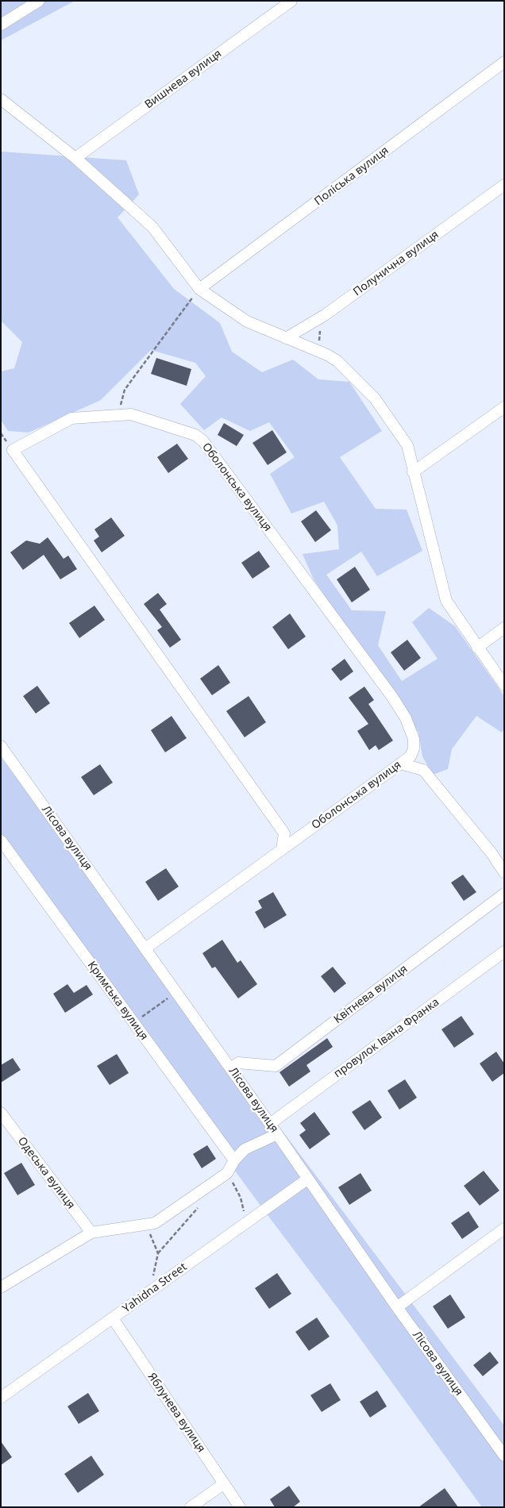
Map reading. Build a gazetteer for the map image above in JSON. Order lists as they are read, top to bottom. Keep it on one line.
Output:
{"streets":{"street":["Вишнева вулиця","Поліська вулиця","Полунична вулиця","Оболонська вулиця","Лісова вулиця","Квітнева вулиця","Кримська вулиця","провулок Івана Франка","Одеська вулиця","Yahidna Street","Яблунева вулиця"]},"crossings":[["Оболонська вулиця","Лісова вулиця"],["Лісова вулиця","Квітнева вулиця"],["Лісова вулиця","провулок Івана Франка"],["Лісова вулиця","Yahidna Street"],["Yahidna Street","Яблунева вулиця"]]}
